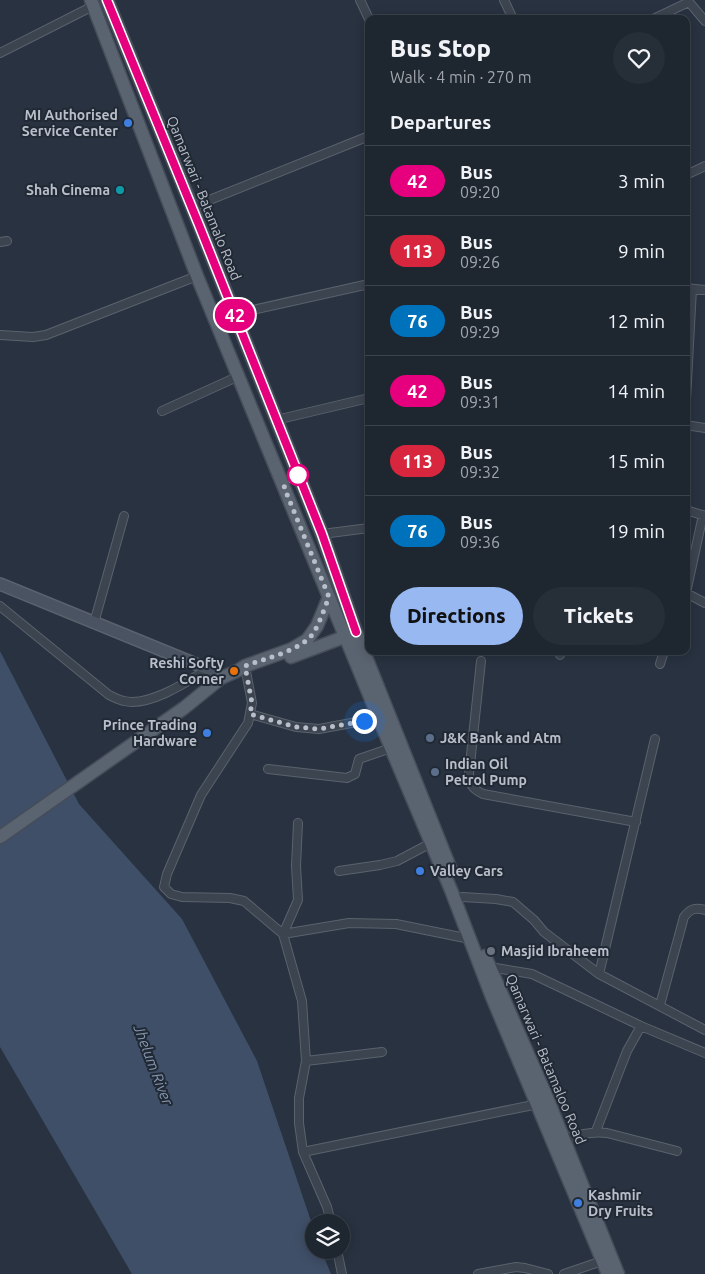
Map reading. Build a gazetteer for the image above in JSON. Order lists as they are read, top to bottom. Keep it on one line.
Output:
{"streets":{"main road":["Qamarwari - Batamalo Road","Qamarwari - Batamaloo Road"]},"crossings":[["Qamarwari - Batamalo Road","Qamarwari - Batamaloo Road"]],"water":["Jhelum River"],"places":["MI Authorised Service Center","Shah Cinema","Reshi Softy Corner","Prince Trading Hardware","J&K Bank and Atm","Indian Oil Petrol Pump","Valley Cars","Masjid Ibraheem","Kashmir Dry Fruits"],"lines":["bus line 42"],"page":{"on_map":"42","heading":[["Bus Stop","Walk · 4 min · 270 m"],"Departures"],"list":[{"mark":"42","name":"Bus","note":"09:20","value":"3 min"},{"mark":"113","name":"Bus","note":"09:26","value":"9 min"},{"mark":"76","name":"Bus","note":"09:29","value":"12 min"},{"mark":"42","name":"Bus","note":"09:31","value":"14 min"},{"mark":"113","name":"Bus","note":"09:32","value":"15 min"},{"mark":"76","name":"Bus","note":"09:36","value":"19 min"}],"buttons":["Directions","Tickets"]}}
